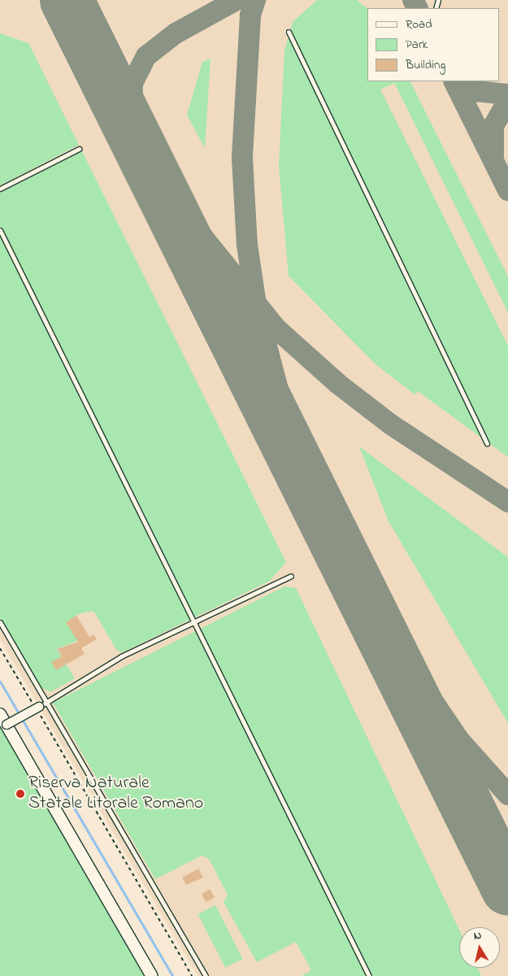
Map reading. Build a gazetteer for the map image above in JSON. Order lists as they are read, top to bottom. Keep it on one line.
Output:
{"places":["Riserva Naturale Statale Litorale Romano"],"legend":["Road","Park","Building"],"north":"top"}
